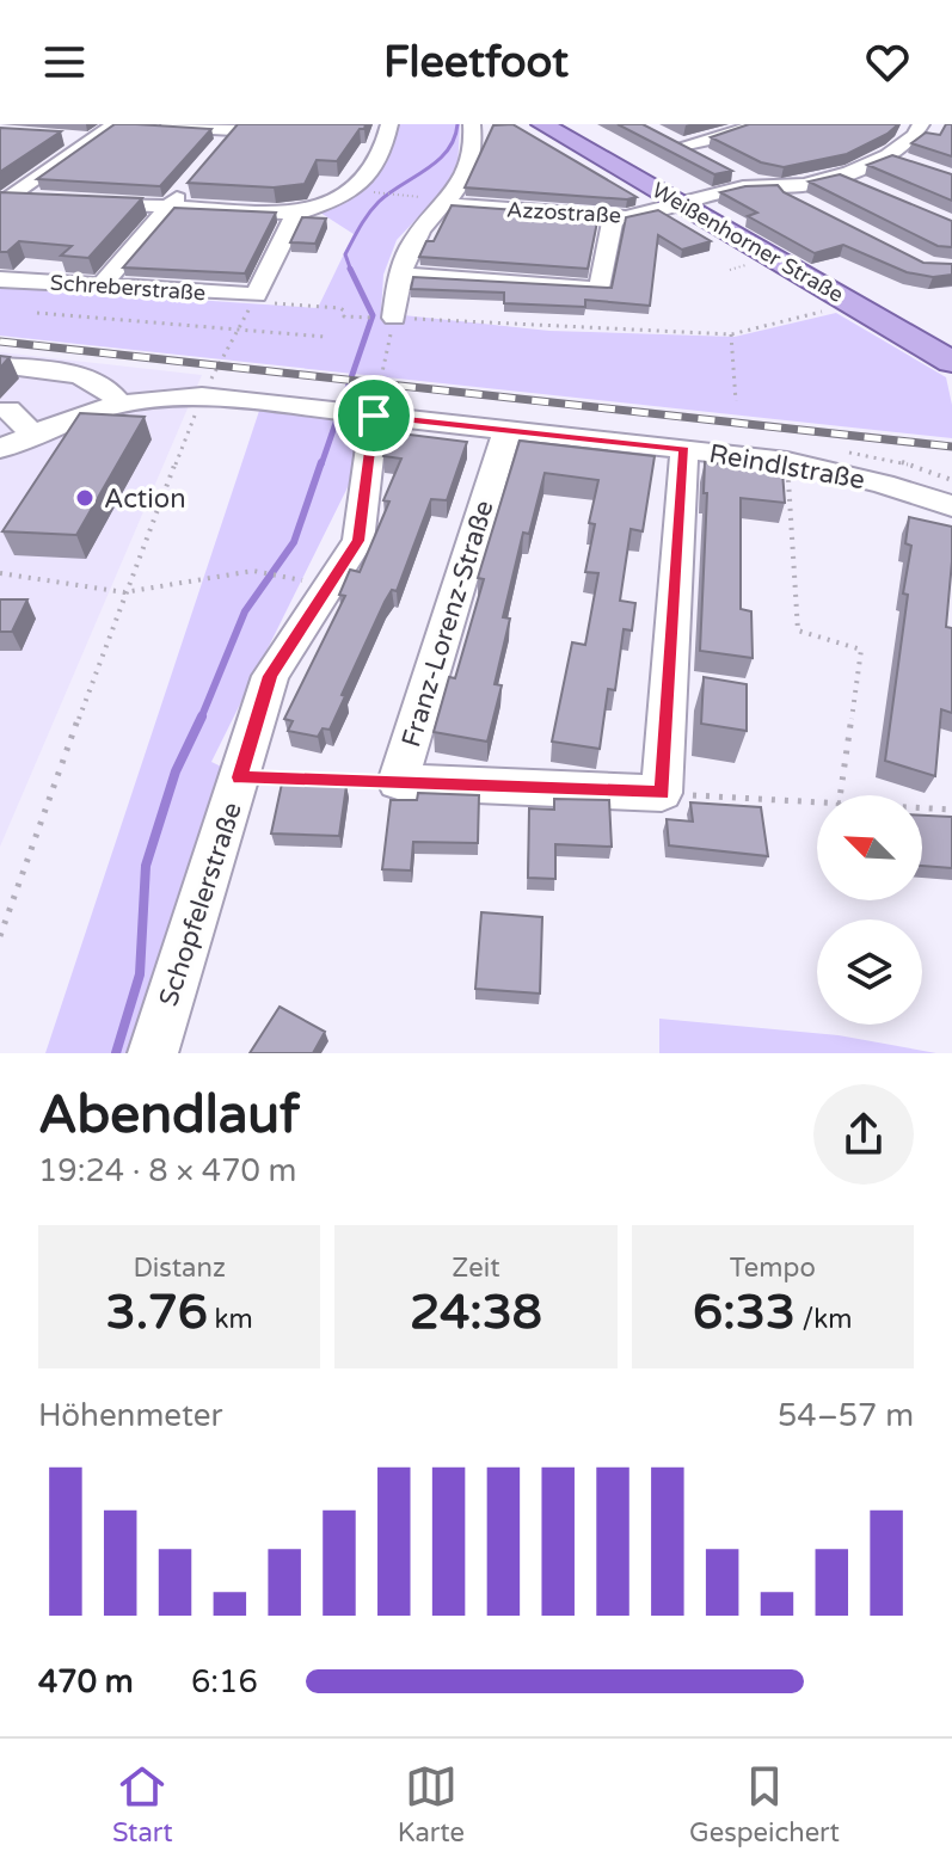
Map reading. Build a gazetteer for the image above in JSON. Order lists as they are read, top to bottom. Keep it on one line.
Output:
{"streets":{"main road":["Weißenhorner Straße"],"street":["Azzostraße","Schreberstraße","Reindlstraße","Franz-Lorenz-Straße","Schopfelerstraße"]},"crossings":[["Azzostraße","Weißenhorner Straße"],["Reindlstraße","Franz-Lorenz-Straße"],["Reindlstraße","Schopfelerstraße"]],"places":["Action"],"north":"top left","page":{"header":"Fleetfoot","heading":["Abendlauf","19:24 · 8 × 470 m"],"stats":[["Distanz","3.76 km"],["Zeit","24:38"],["Tempo","6:33 /km"]],"chart":["Höhenmeter","54–57 m"],"list":[{"name":"470 m","note":"6:16"}],"tabs":["Start","Karte","Gespeichert"]}}
